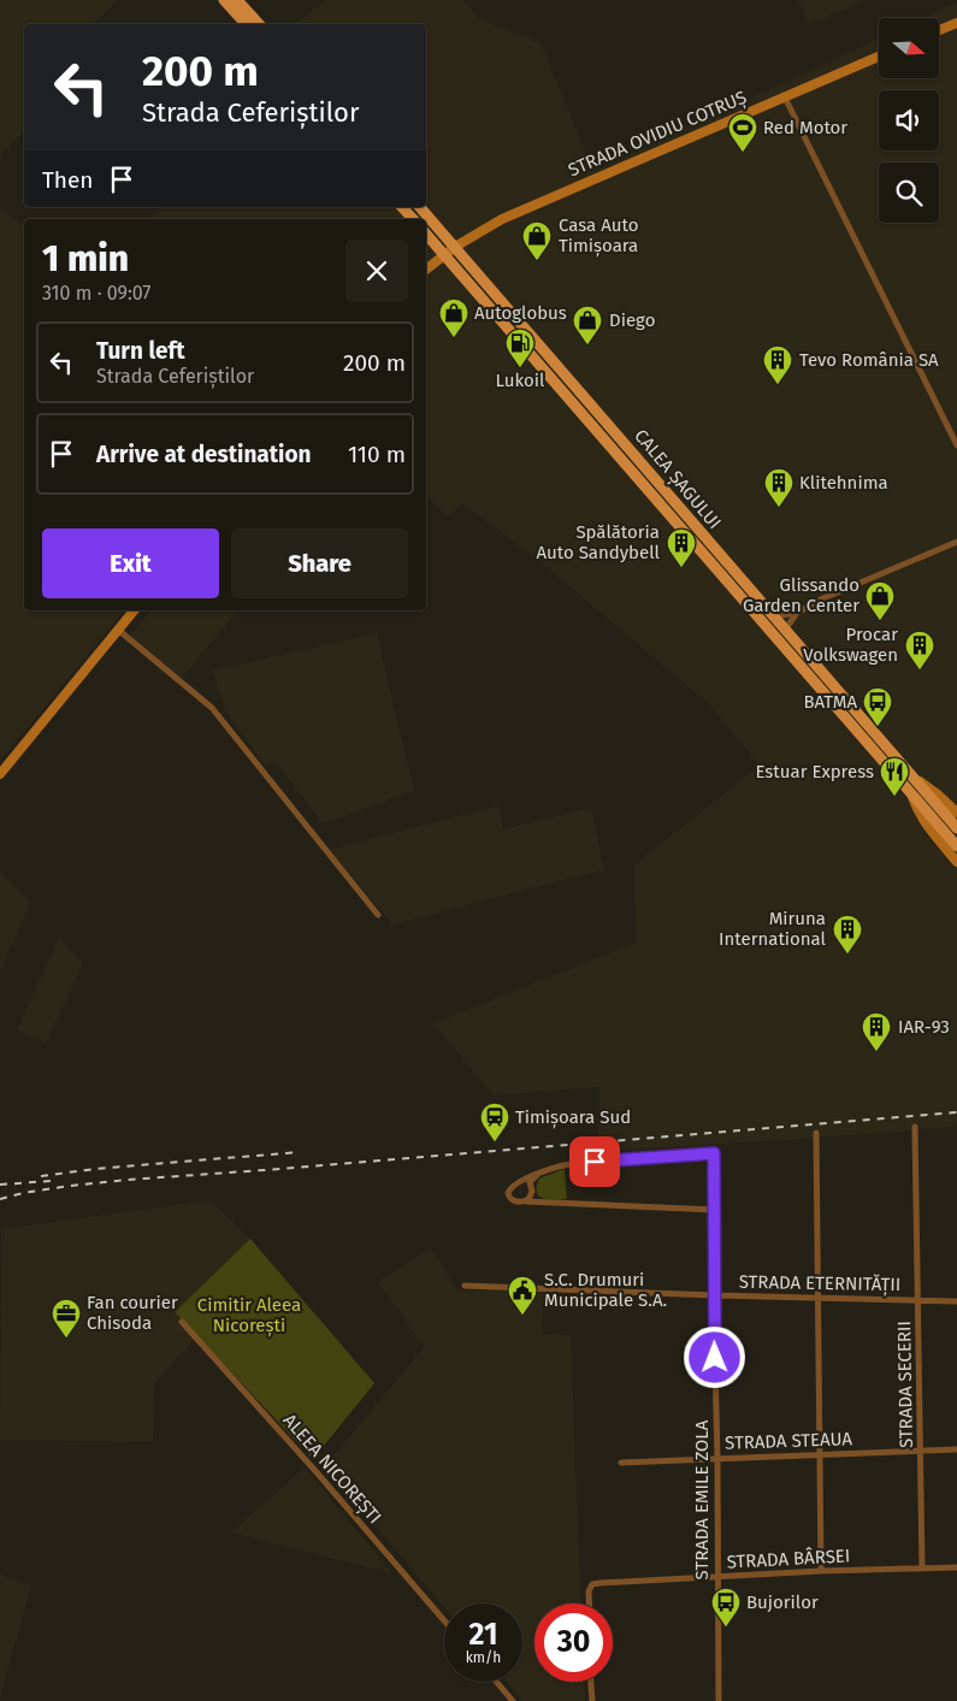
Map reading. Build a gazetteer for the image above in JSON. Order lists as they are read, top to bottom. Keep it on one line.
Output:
{"streets":{"main road":["STRADA OVIDIU COTRUȘ","CALEA ȘAGULUI"],"street":["STRADA ETERNITĂȚII","STRADA SECERII","STRADA STEAUA","ALEEA NICOREȘTI","STRADA EMILE ZOLA","STRADA BÂRSEI"]},"crossings":[["STRADA OVIDIU COTRUȘ","CALEA ȘAGULUI"],["STRADA ETERNITĂȚII","STRADA SECERII"],["STRADA ETERNITĂȚII","STRADA EMILE ZOLA"],["STRADA SECERII","STRADA STEAUA"],["STRADA SECERII","STRADA BÂRSEI"],["STRADA STEAUA","STRADA EMILE ZOLA"],["STRADA EMILE ZOLA","STRADA BÂRSEI"]],"parks":["Cimitir Aleea Nicorești"],"places":{"sports":["Red Motor"],"shop":["Casa Auto Timișoara","Autoglobus","Diego","Glissando Garden Center"],"fuel station":["Lukoil"],"building":["Tevo România SA","Klitehnima","Spălătoria Auto Sandybell","Procar Volkswagen","Miruna International","IAR-93"],"bus stop":["BATMA","Bujorilor"],"restaurant":["Estuar Express"],"station":["Timișoara Sud"],"public building":["S.C. Drumuri Municipale S.A."],"office":["Fan courier Chisoda"]},"north":"right","page":{"turn":["200 m","Strada Ceferiștilor"],"then":"Then","heading":["1 min","310 m · 09:07"],"list":[{"name":"Turn left","note":"Strada Ceferiștilor","value":"200 m"},{"name":"Arrive at destination","value":"110 m"}],"buttons":["Exit","Share"],"speed":"21 km/h","limit":"30"}}
